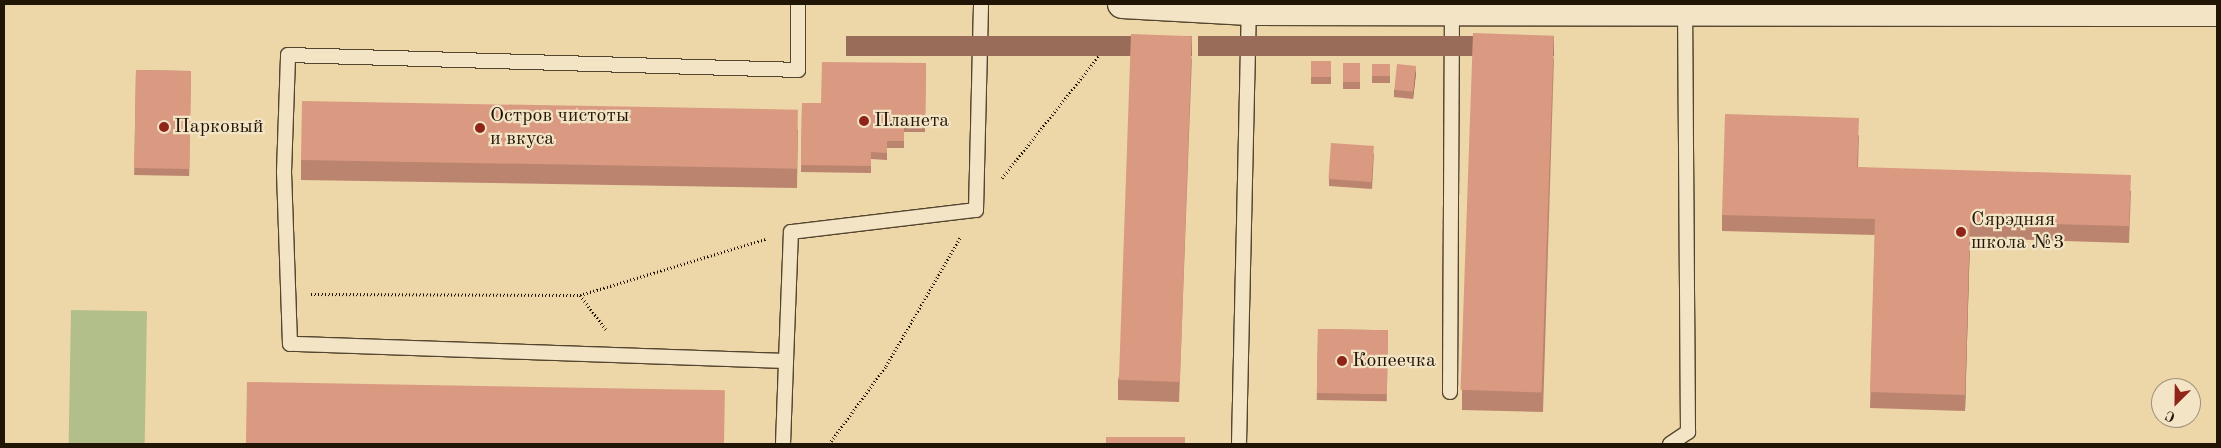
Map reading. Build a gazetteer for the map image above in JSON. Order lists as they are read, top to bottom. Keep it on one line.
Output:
{"places":["Планета","Парковый","Остров чистоты и вкуса","Сярэдняя школа №3","Копеечка"],"north":"bottom left"}
